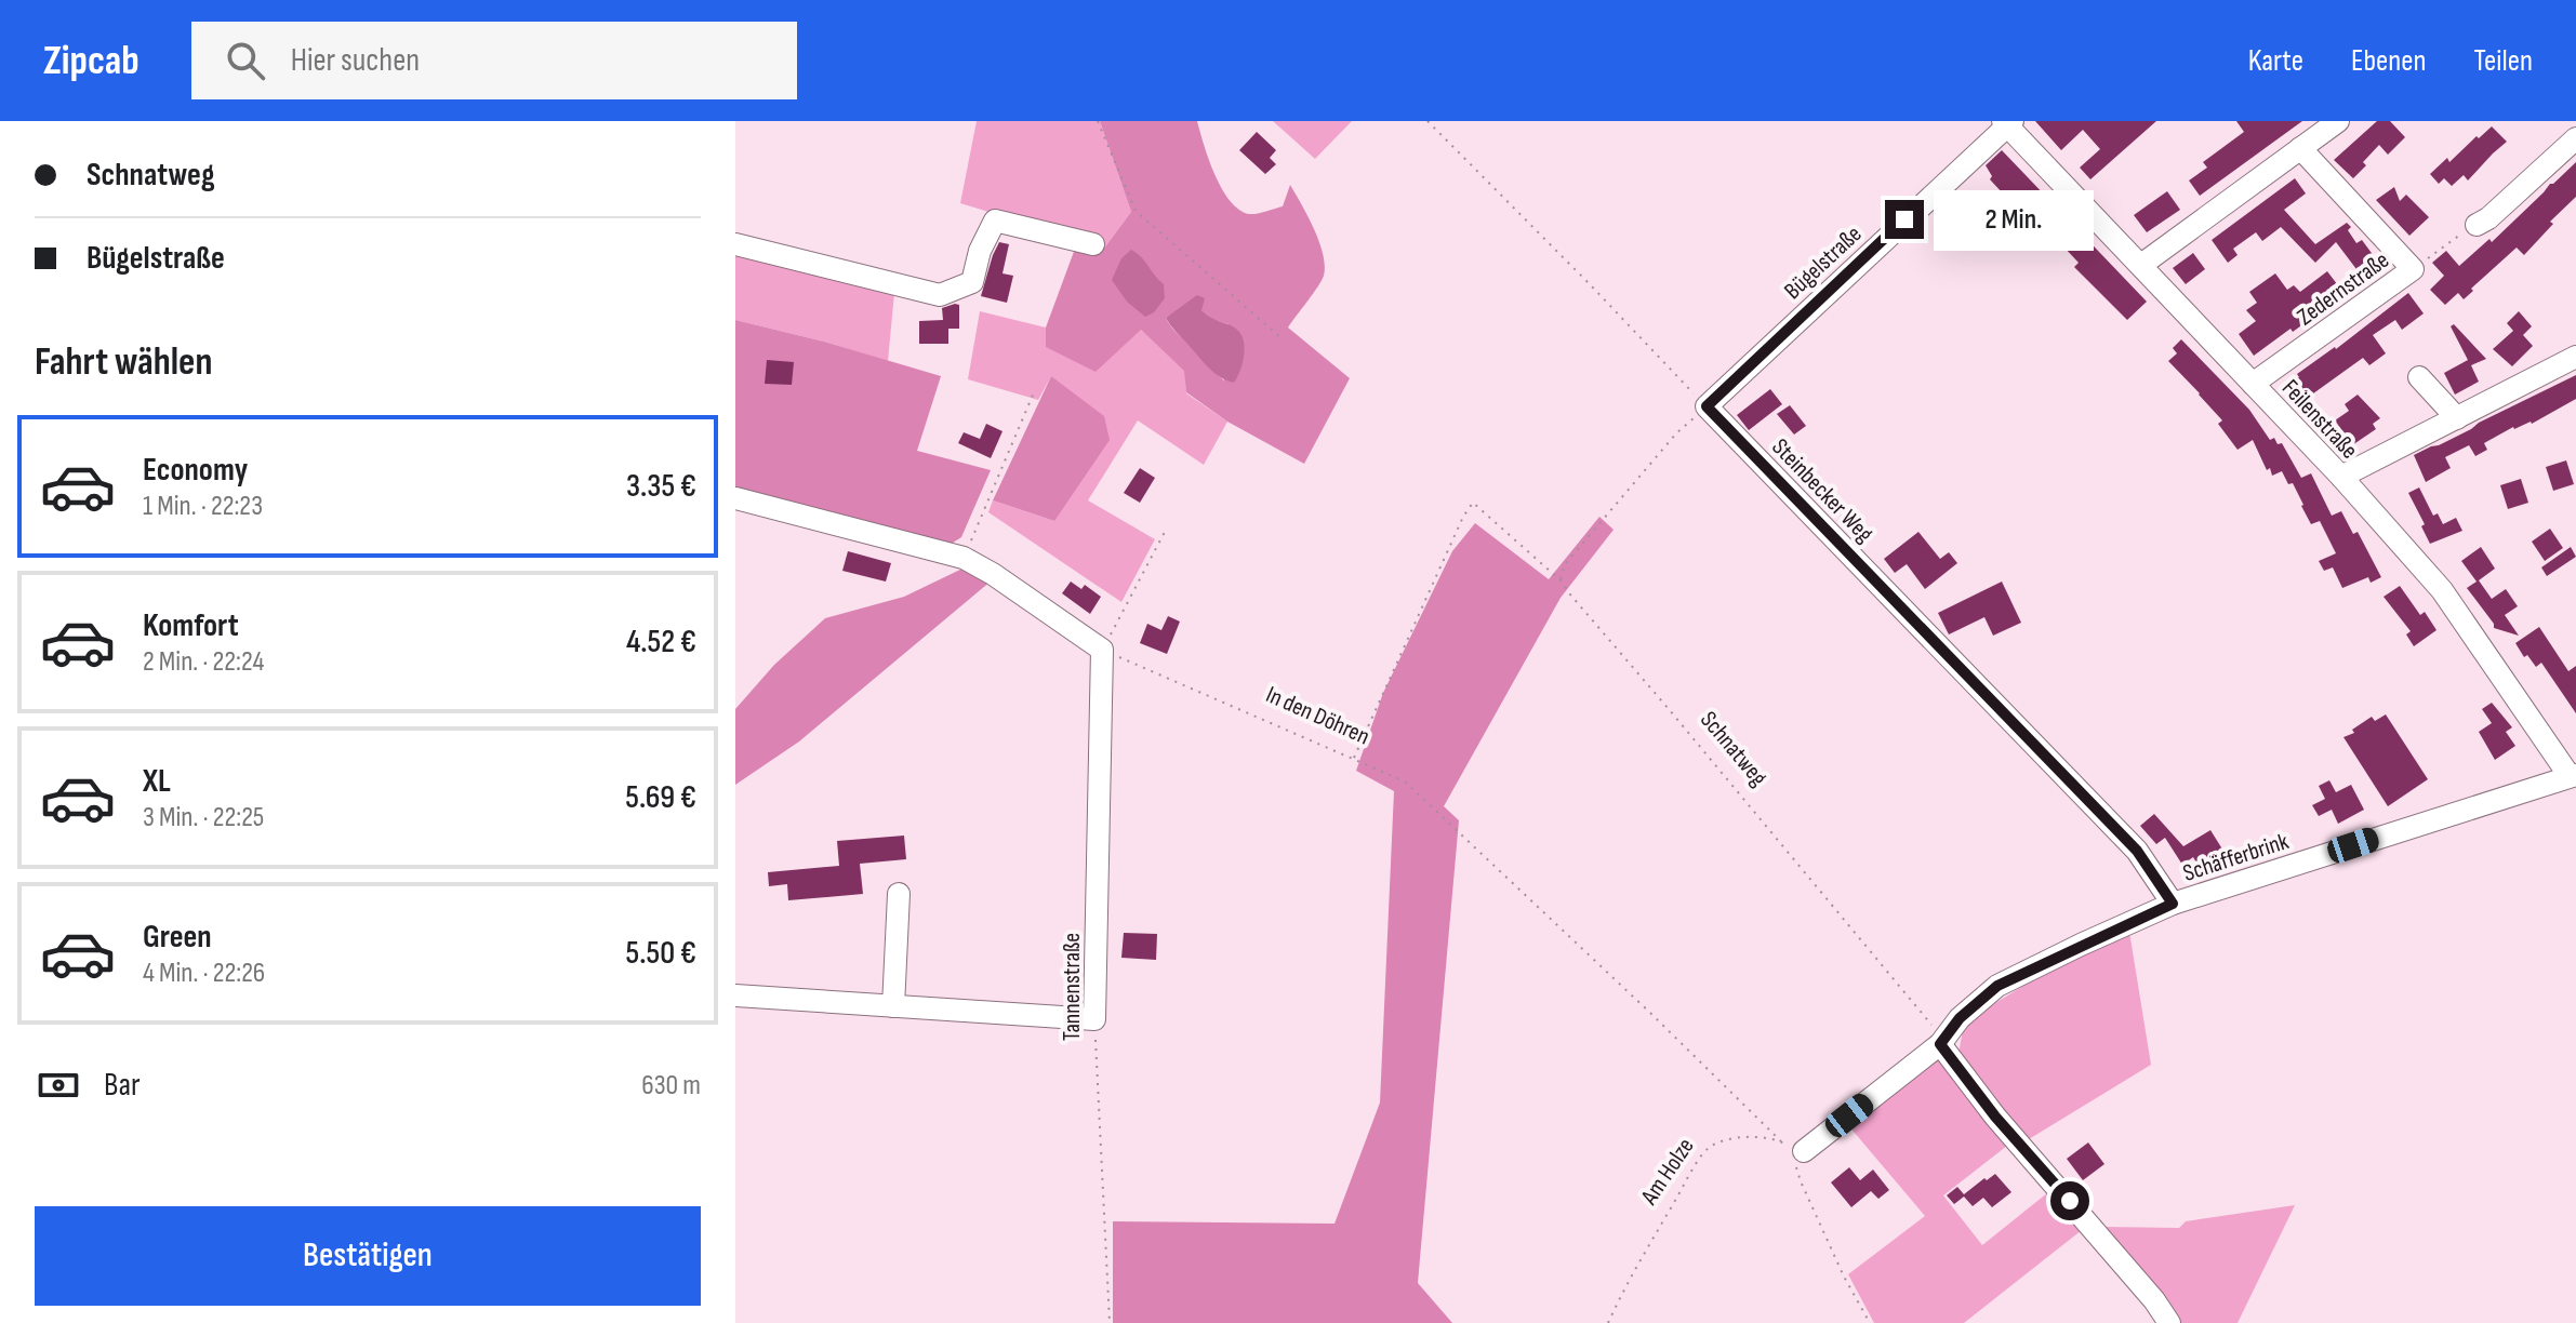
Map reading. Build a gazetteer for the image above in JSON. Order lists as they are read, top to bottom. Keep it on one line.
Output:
{"streets":{"street":["Bügelstraße","Zedernstraße","Feilenstraße","Steinbecker Weg","Schäfferbrink","Tannenstraße"],"path":["In den Döhren","Schnatweg","Am Holze"]},"crossings":[["Bügelstraße","Feilenstraße"],["Bügelstraße","Steinbecker Weg"],["Zedernstraße","Feilenstraße"],["Feilenstraße","Schäfferbrink"],["Steinbecker Weg","Schäfferbrink"],["In den Döhren","Schnatweg"],["In den Döhren","Tannenstraße"],["In den Döhren","Am Holze"],["Schnatweg","Schäfferbrink"]],"page":{"header":"Zipcab","search":"Hier suchen","nav":["Karte","Ebenen","Teilen"],"banner":["Schnatweg","Bügelstraße"],"bubble":"2 Min.","heading":"Fahrt wählen","list":[{"name":"Economy","note":"1 Min. · 22:23","value":"3.35 €"},{"name":"Komfort","note":"2 Min. · 22:24","value":"4.52 €"},{"name":"XL","note":"3 Min. · 22:25","value":"5.69 €"},{"name":"Green","note":"4 Min. · 22:26","value":"5.50 €"}],"pay":["Bar","630 m"],"buttons":"Bestätigen"}}
